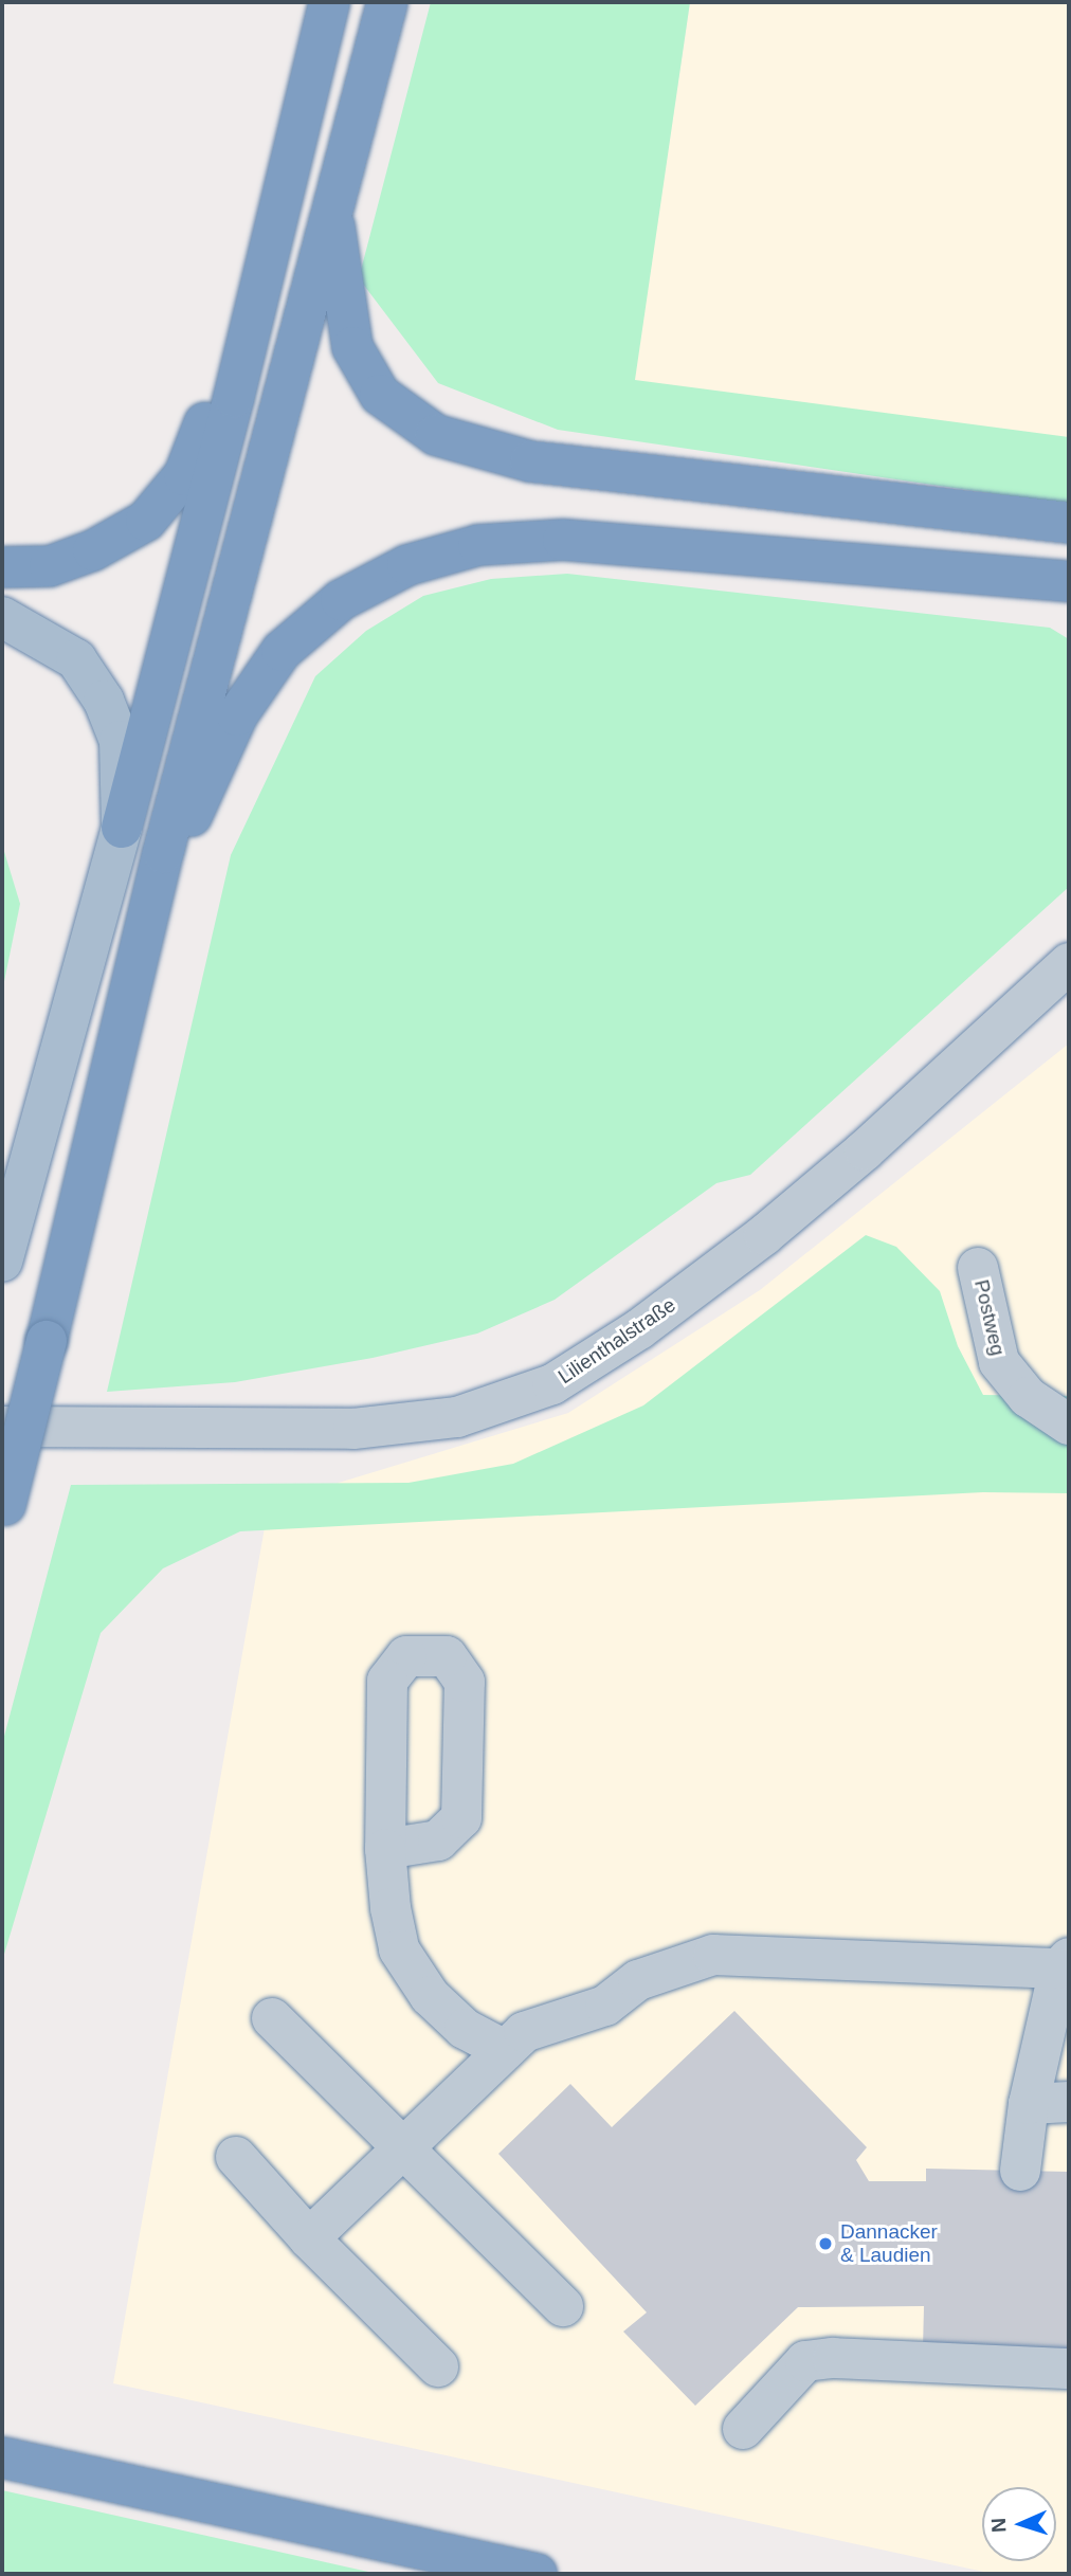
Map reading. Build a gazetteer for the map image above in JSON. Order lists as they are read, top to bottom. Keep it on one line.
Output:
{"streets":{"street":["Postweg","Lilienthalstraße"]},"places":["Dannacker & Laudien"],"north":"left"}
